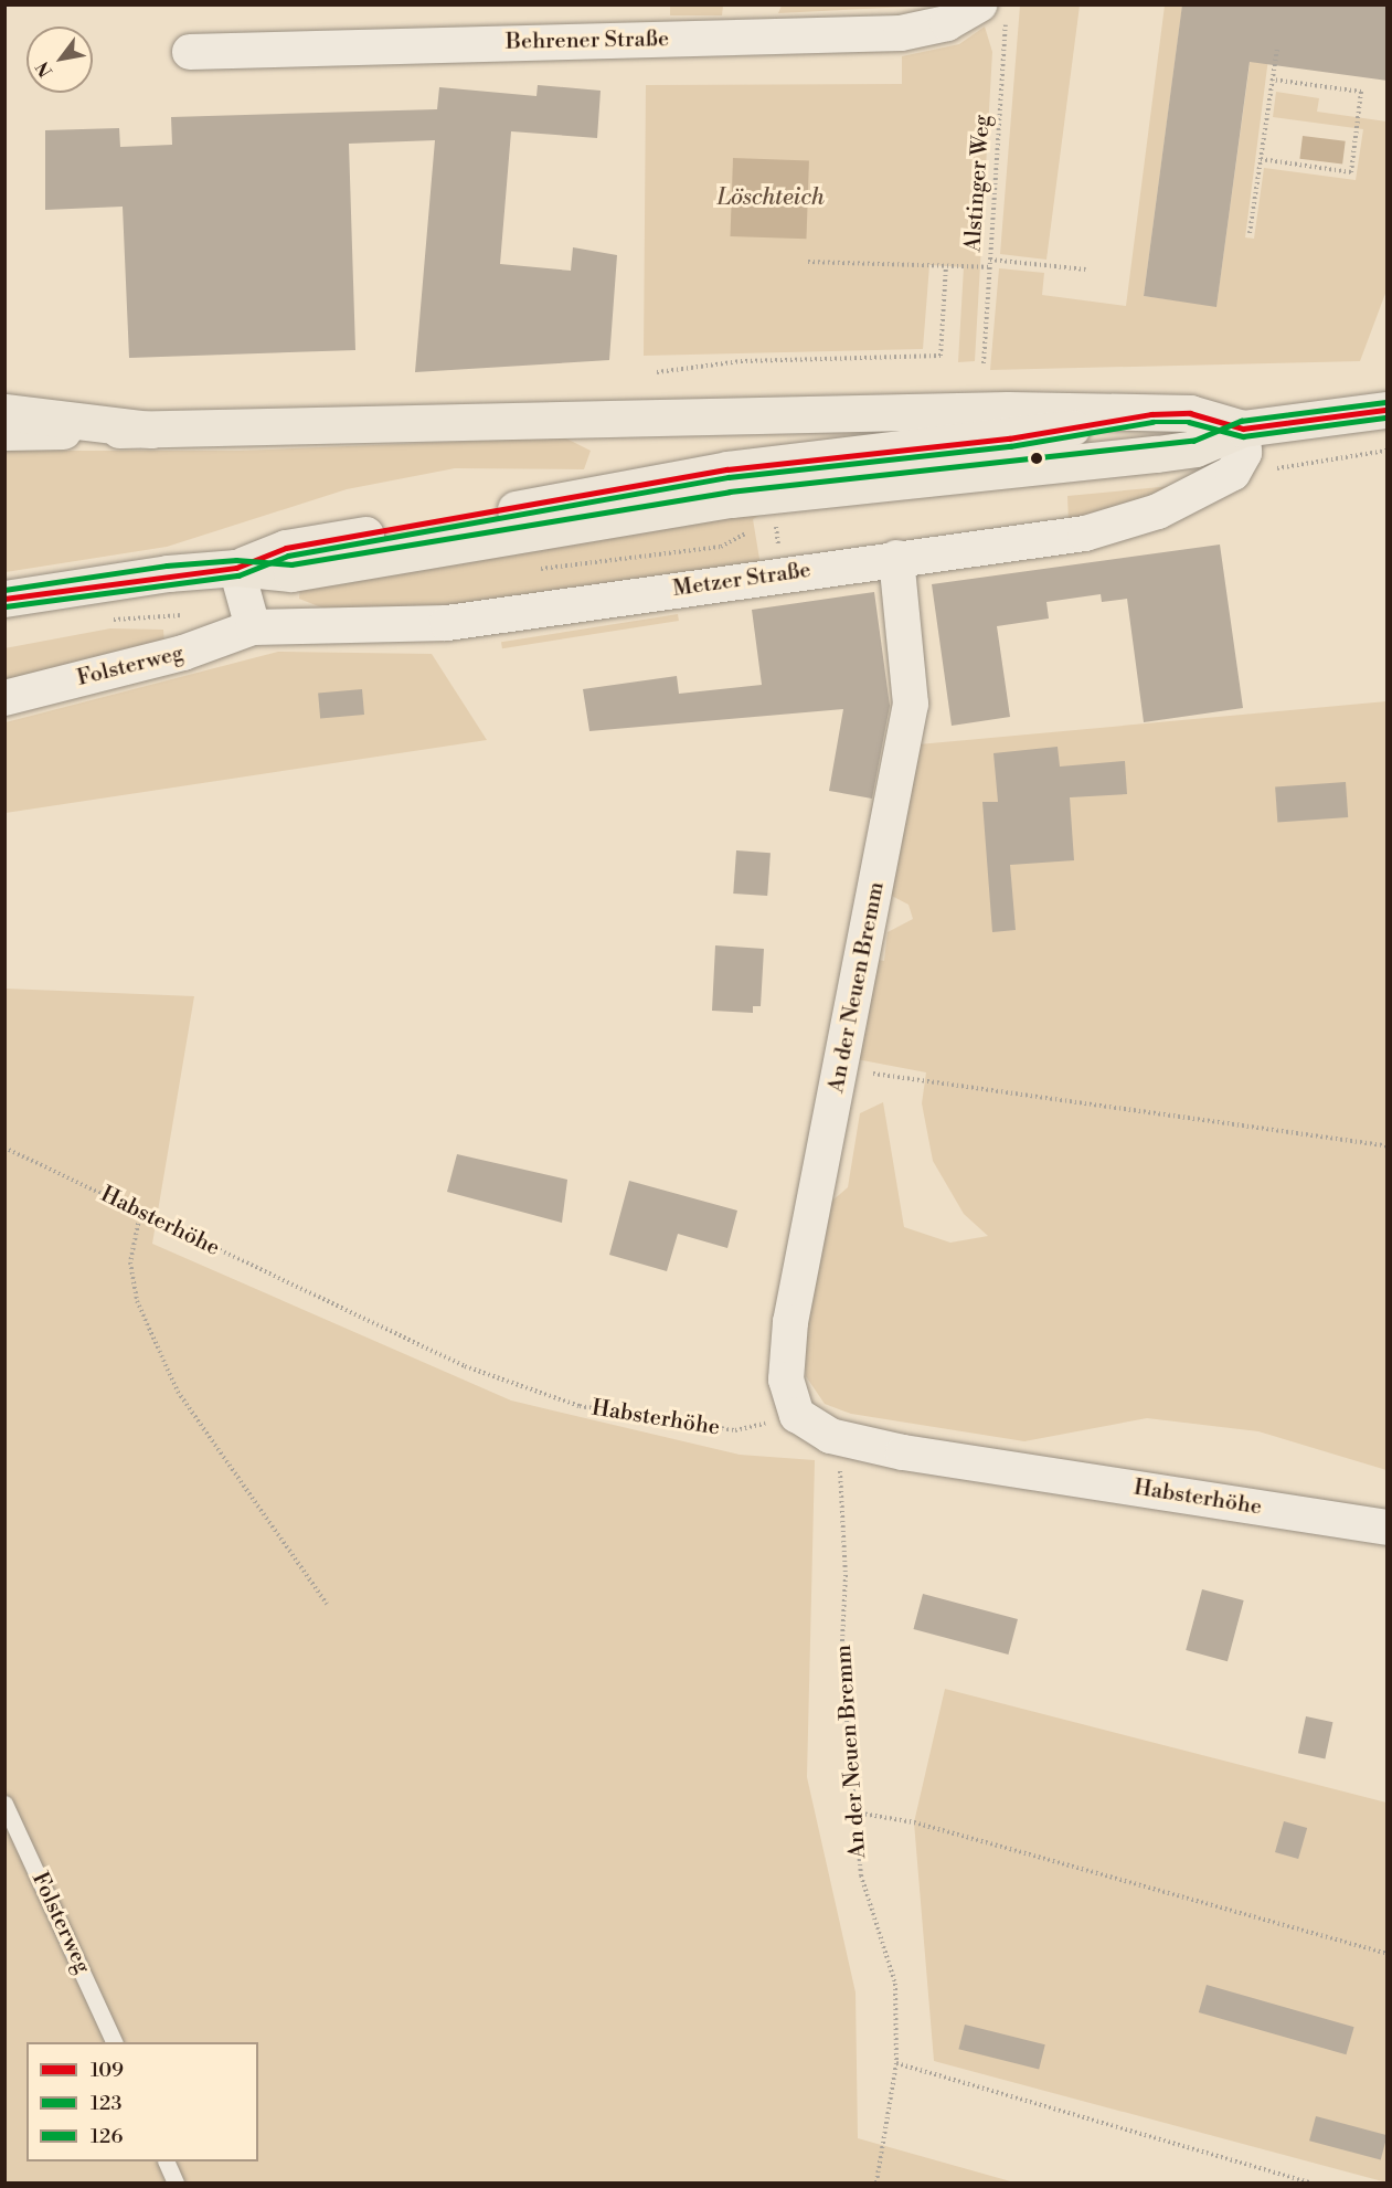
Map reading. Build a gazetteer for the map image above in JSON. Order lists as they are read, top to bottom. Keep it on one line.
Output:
{"streets":{"street":["Behrener Straße","Metzer Straße","Folsterweg","An der Neuen Bremm","Habsterhöhe"],"path":["Alstinger Weg"]},"crossings":[["Behrener Straße","Alstinger Weg"],["Metzer Straße","Folsterweg"],["Metzer Straße","An der Neuen Bremm"],["An der Neuen Bremm","Habsterhöhe"]],"water":["Löschteich"],"lines":["transit line 126","transit line 109","transit line 123"],"legend":["109","123","126"],"north":"bottom left"}
